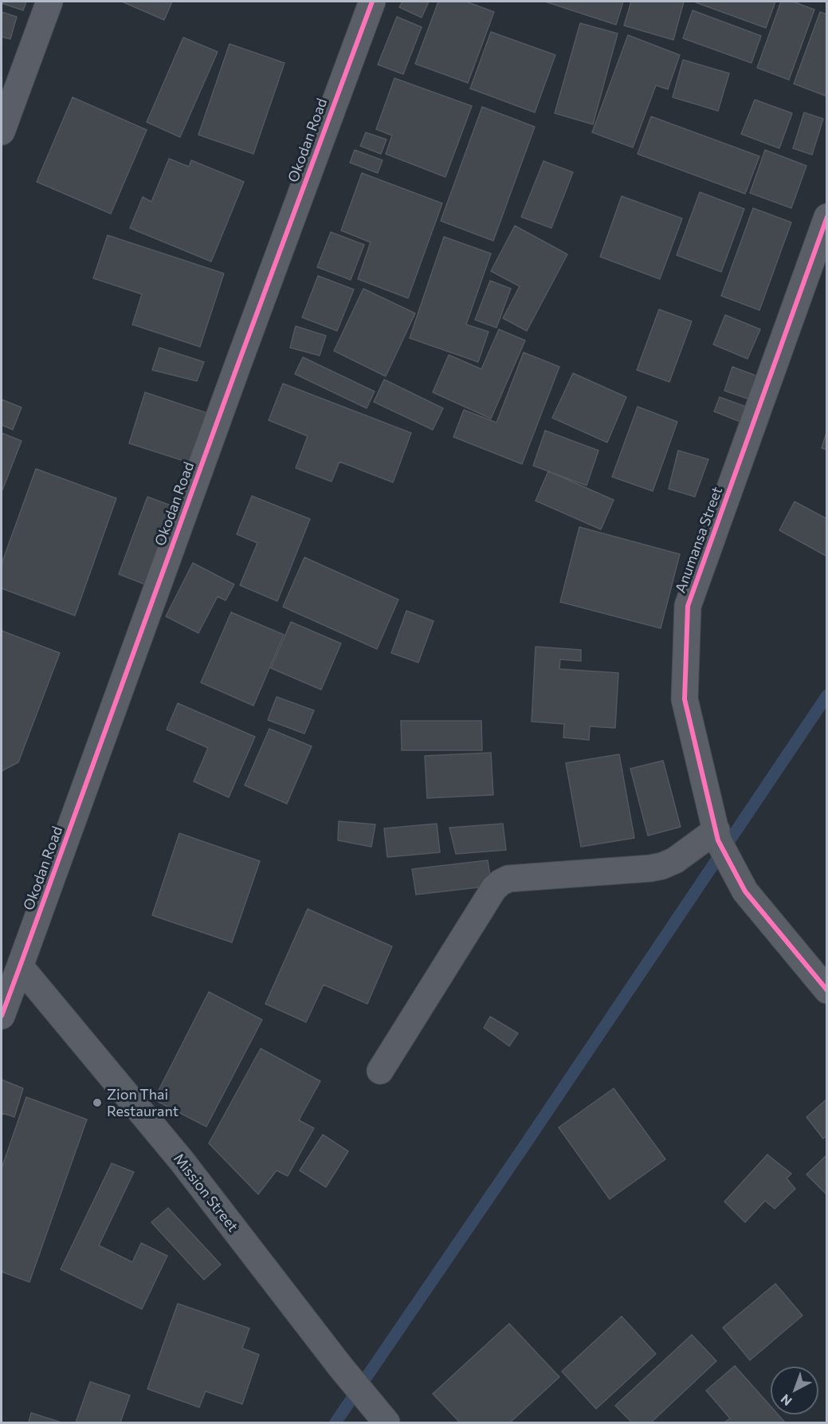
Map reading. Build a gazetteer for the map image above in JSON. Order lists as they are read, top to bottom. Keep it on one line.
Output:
{"streets":{"street":["Okodan Road","Anumansa Street","Mission Street"]},"crossings":[["Okodan Road","Mission Street"]],"places":["Zion Thai Restaurant"],"north":"bottom left"}
